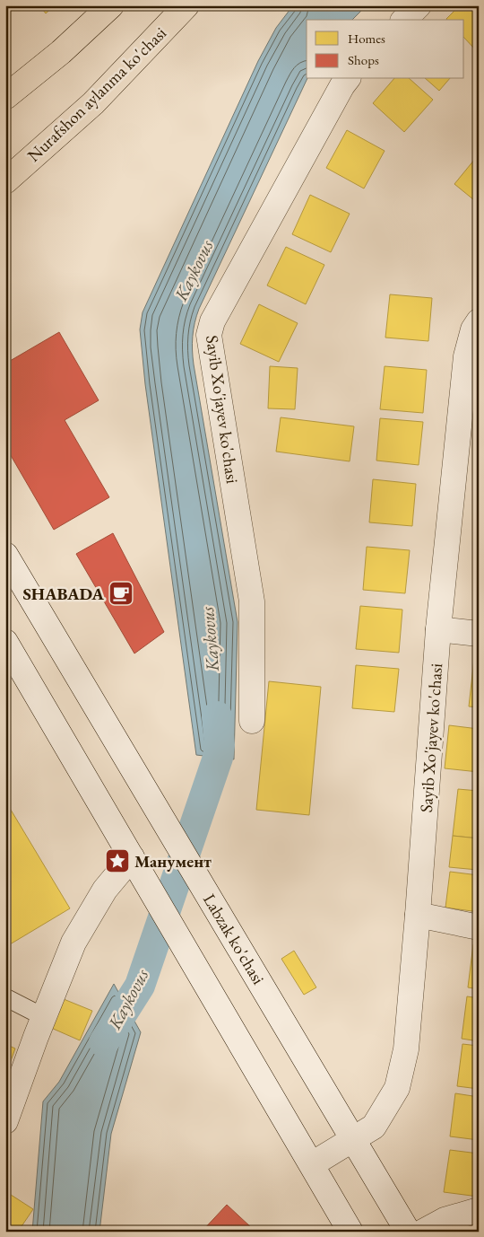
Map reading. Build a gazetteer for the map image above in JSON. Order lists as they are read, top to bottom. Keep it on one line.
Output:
{"streets":{"main road":["Nurafshon aylanma ko'chasi"],"street":["Sayib Xo'jayev ko'chasi","Labzak ko'chasi"]},"crossings":[["Sayib Xo'jayev ko'chasi","Labzak ko'chasi"]],"water":["Kaykovus"],"places":{"cafe":["SHABADA"],"place":["Манумент"]},"legend":["Homes","Shops"]}
